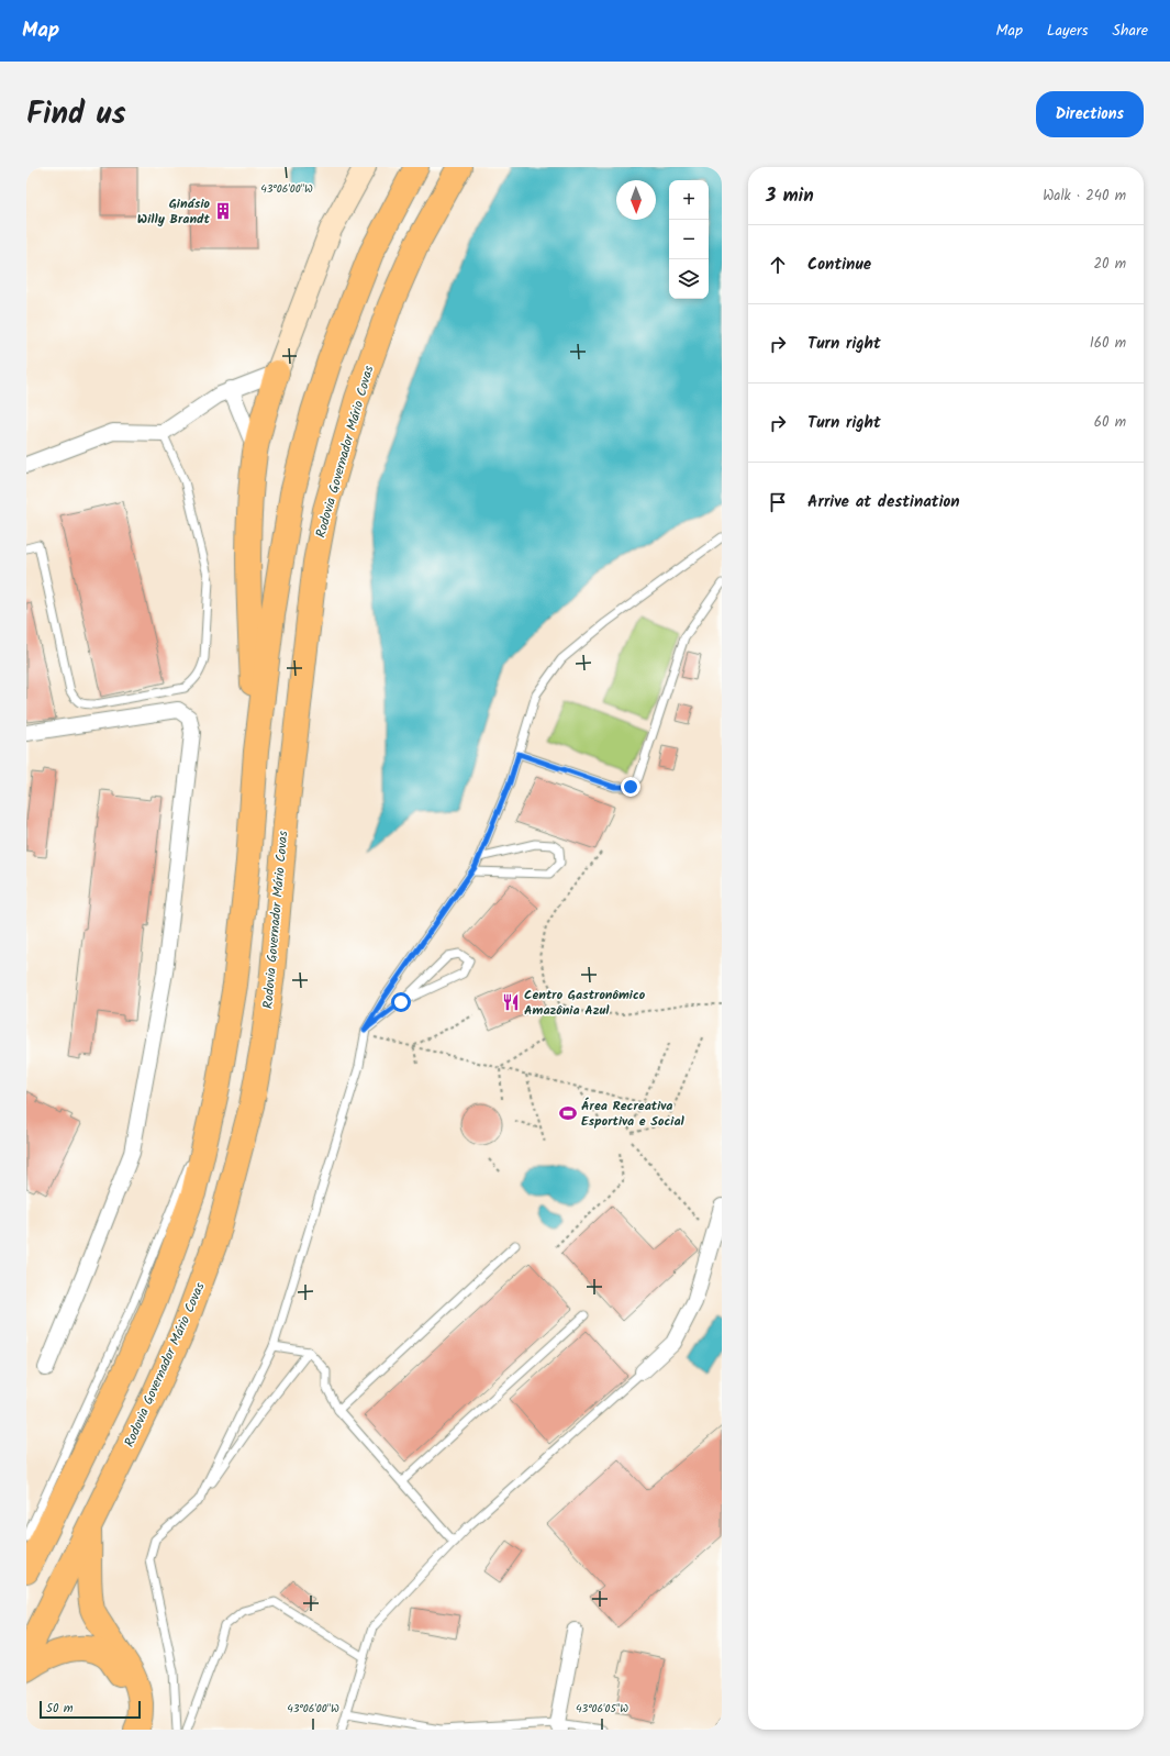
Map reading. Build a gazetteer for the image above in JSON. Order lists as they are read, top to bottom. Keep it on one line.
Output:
{"streets":{"highway":["Rodovia Governador Mário Covas"]},"places":{"building":["Ginásio Willy Brandt"],"restaurant":["Centro Gastronômico Amazônia Azul"],"sports":["Área Recreativa Esportiva e Social"]},"scale_bar":"50 m","north":"bottom","page":{"header":"Map","nav":["Map","Layers","Share"],"title":"Find us","buttons":"Directions","heading":["3 min","Walk · 240 m"],"map_buttons":["+","−"],"list":[["Continue","20 m"],["Turn right","160 m"],["Turn right","60 m"],"Arrive at destination"],"scale":"50 m"},"coordinates":["43°06'00\"W","43°06'05\"W"]}
